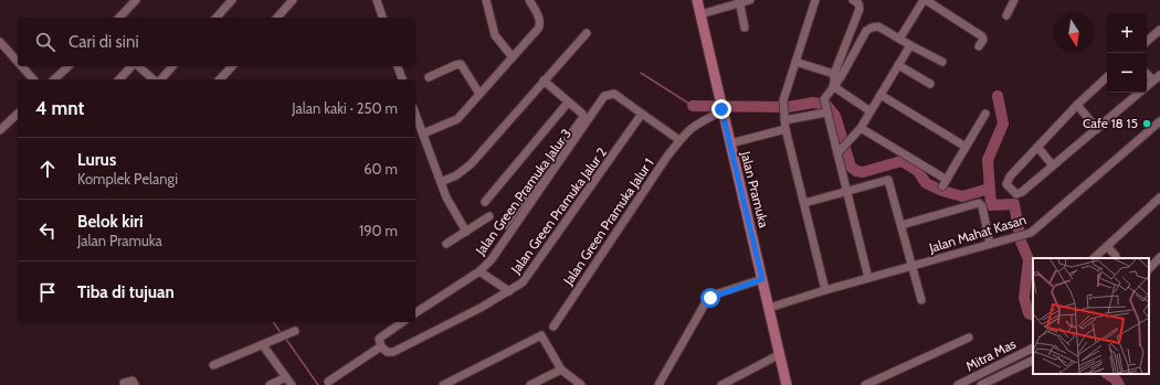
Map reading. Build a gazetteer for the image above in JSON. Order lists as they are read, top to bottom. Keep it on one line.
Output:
{"streets":{"main road":["Jalan Pramuka"],"street":["Jalan Green Pramuka Jalur 3","Jalan Green Pramuka Jalur 2","Jalan Green Pramuka Jalur 1","Jalan Mahat Kasan","Mitra Mas"]},"crossings":[["Jalan Pramuka","Jalan Green Pramuka Jalur 1"],["Jalan Pramuka","Jalan Mahat Kasan"],["Jalan Green Pramuka Jalur 3","Jalan Green Pramuka Jalur 2"]],"places":["Cafe 18 15"],"north":"bottom","page":{"map_buttons":["+","−"],"search":"Cari di sini","heading":["4 mnt","Jalan kaki · 250 m"],"list":[["Lurus","Komplek Pelangi","60 m"],["Belok kiri","Jalan Pramuka","190 m"],"Tiba di tujuan"]}}
